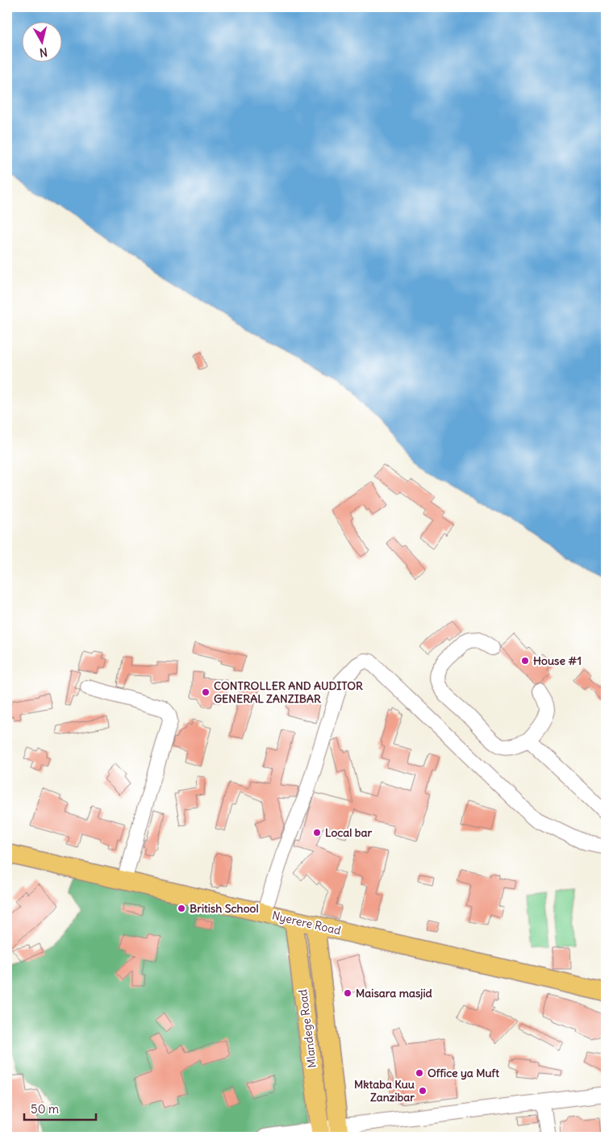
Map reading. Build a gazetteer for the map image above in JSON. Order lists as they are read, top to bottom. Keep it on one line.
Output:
{"streets":{"main road":["Nyerere Road","Mlandege Road"]},"crossings":[["Nyerere Road","Mlandege Road"]],"places":["House #1","CONTROLLER AND AUDITOR GENERAL ZANZIBAR","Local bar","British School","Maisara masjid","Office ya Muft","Mktaba Kuu Zanzibar"],"scale_bar":"50 m","north":"bottom"}
